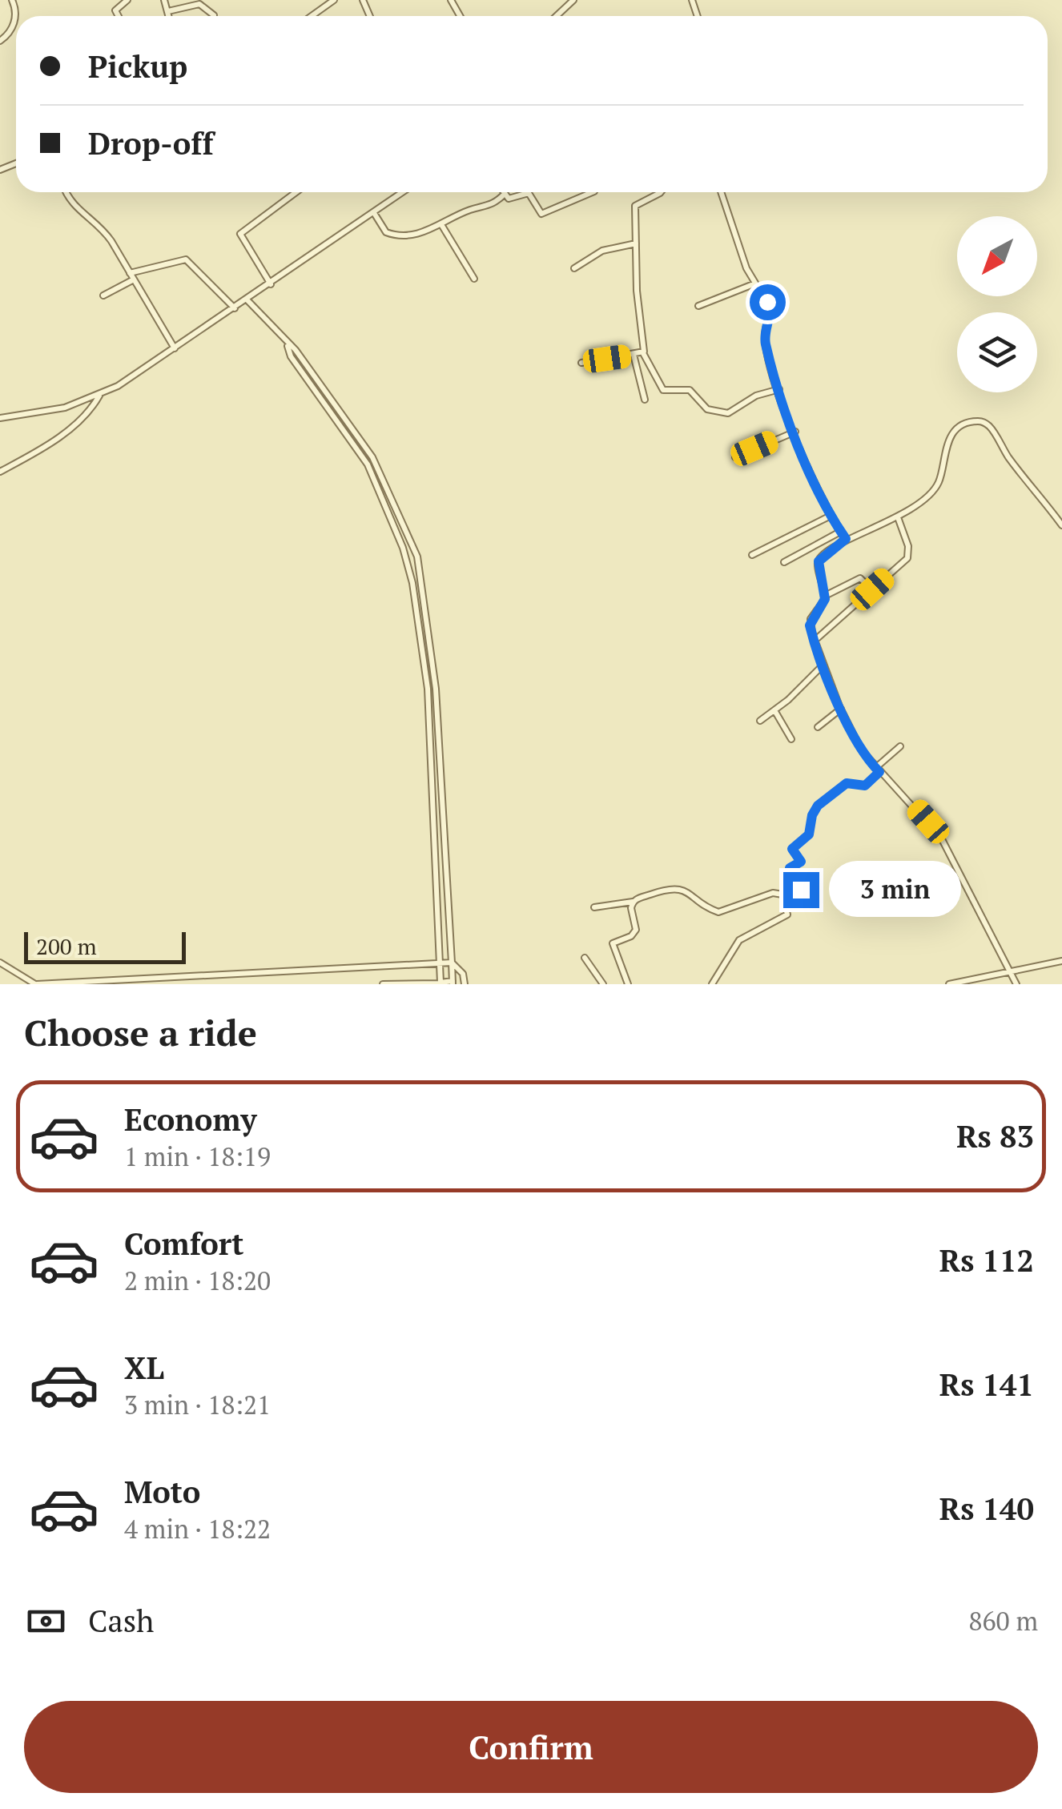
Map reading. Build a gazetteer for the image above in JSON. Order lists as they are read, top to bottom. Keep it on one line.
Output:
{"scale_bar":"200 m","north":"bottom left","page":{"banner":["Pickup","Drop-off"],"bubble":"3 min","scale":"200 m","heading":"Choose a ride","list":[{"name":"Economy","note":"1 min · 18:19","value":"Rs 83"},{"name":"Comfort","note":"2 min · 18:20","value":"Rs 112"},{"name":"XL","note":"3 min · 18:21","value":"Rs 141"},{"name":"Moto","note":"4 min · 18:22","value":"Rs 140"}],"pay":["Cash","860 m"],"buttons":"Confirm"}}
